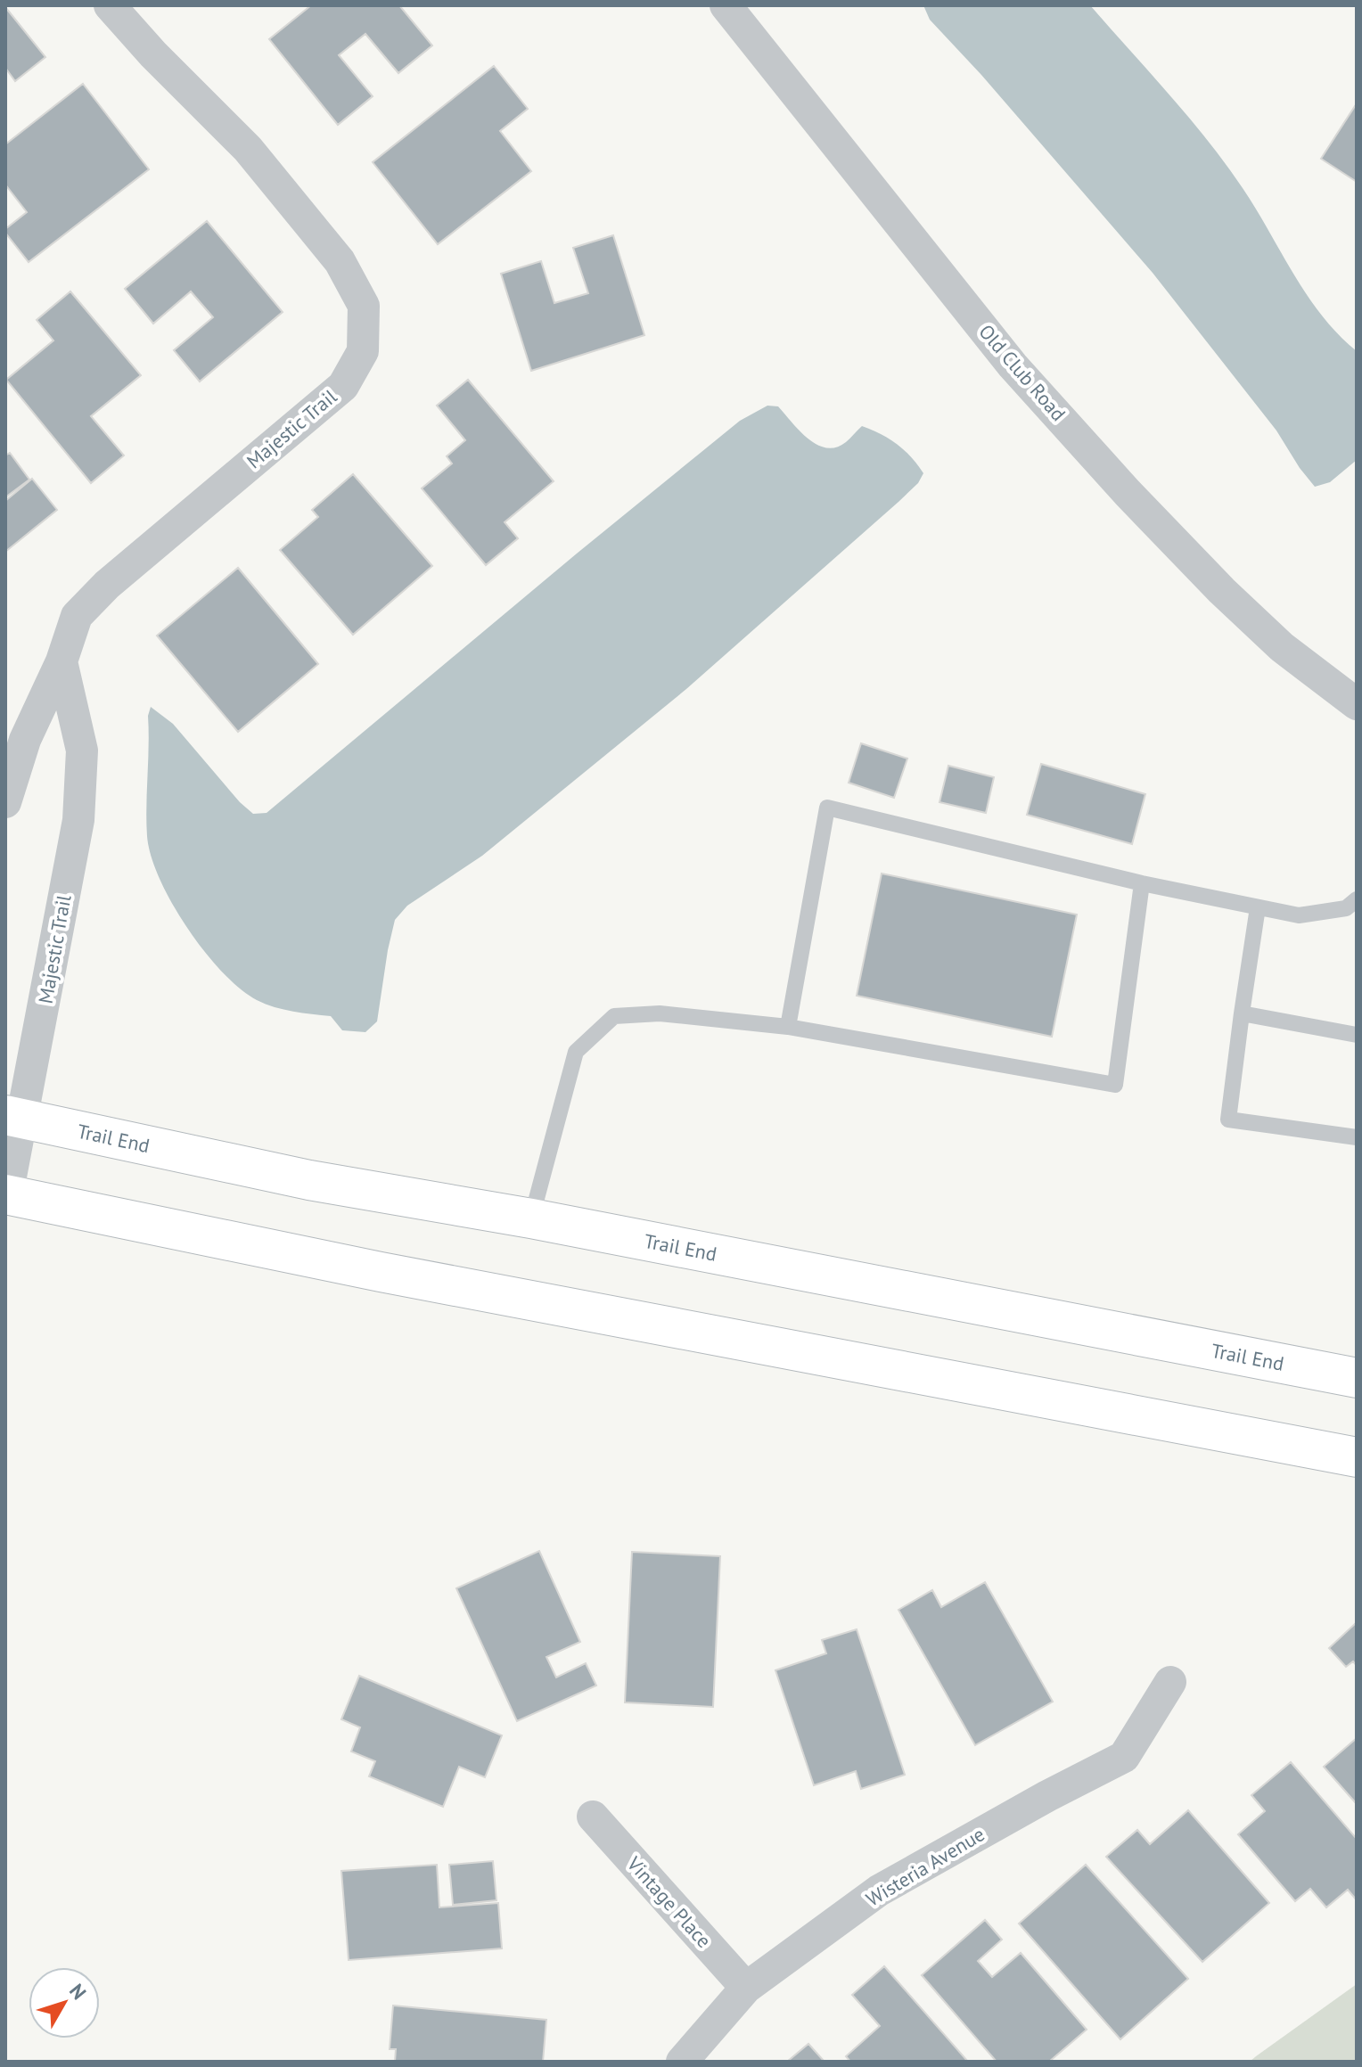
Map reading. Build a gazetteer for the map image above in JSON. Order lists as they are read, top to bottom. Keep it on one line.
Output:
{"streets":{"street":["Old Club Road","Majestic Trail","Trail End","Wisteria Avenue","Vintage Place"]},"crossings":[["Majestic Trail","Trail End"],["Wisteria Avenue","Vintage Place"]],"north":"top right"}
